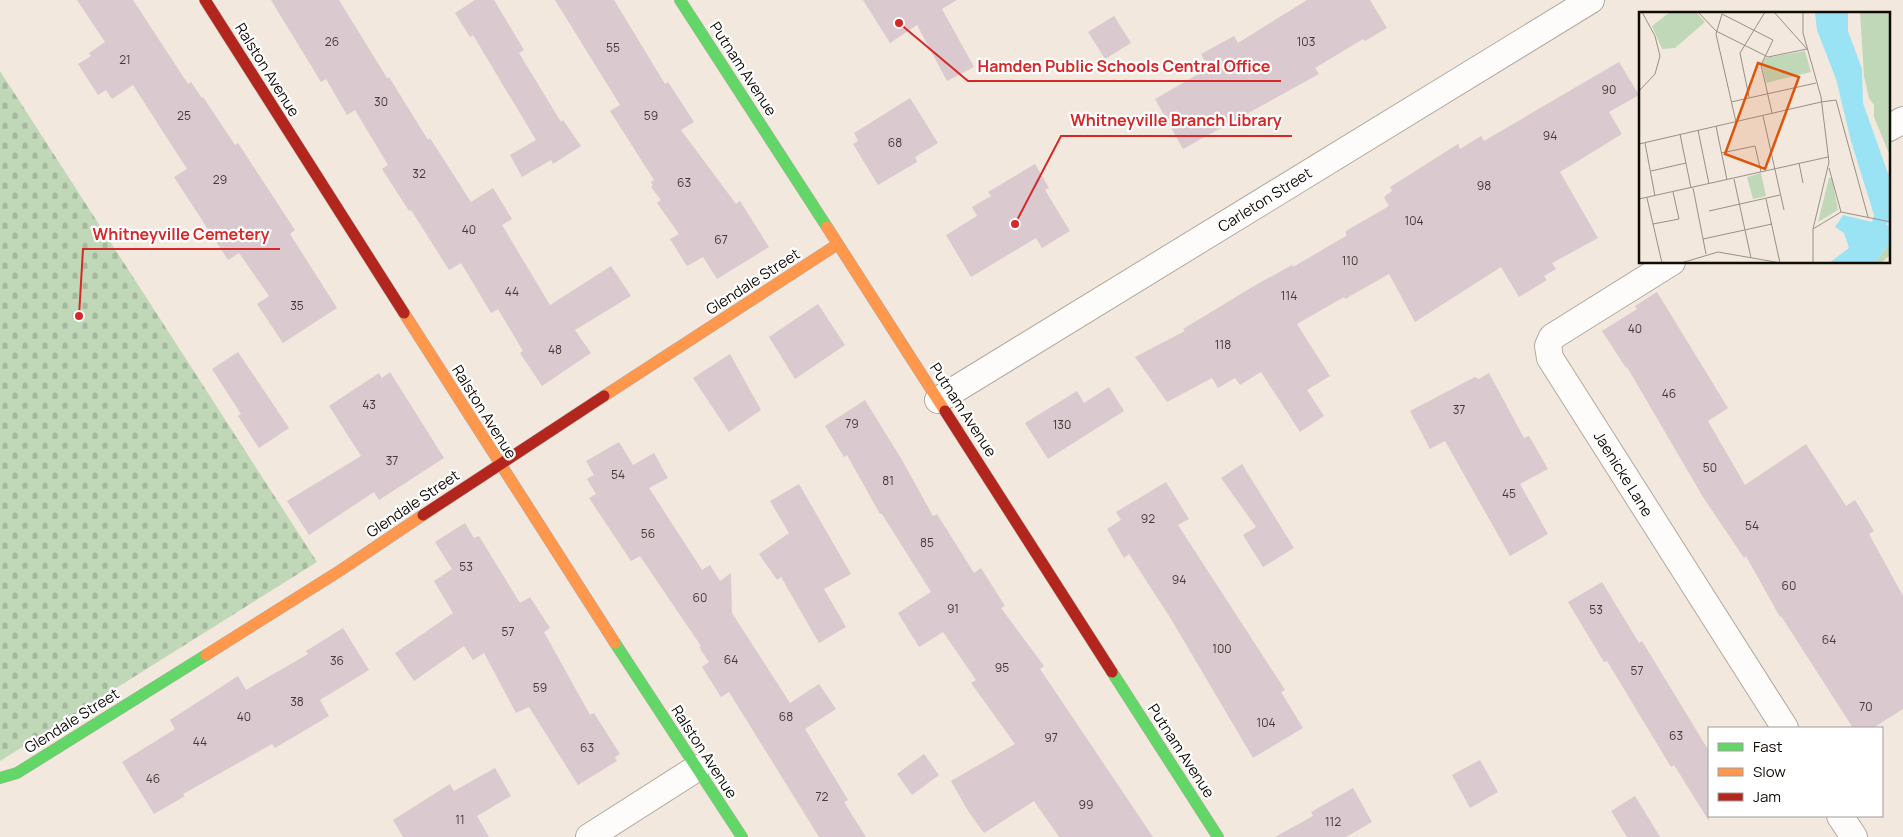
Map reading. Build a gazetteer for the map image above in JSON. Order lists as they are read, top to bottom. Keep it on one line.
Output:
{"streets":{"street":["Putnam Avenue","Ralston Avenue","Carleton Street","Glendale Street","Jaenicke Lane"]},"crossings":[["Putnam Avenue","Carleton Street"],["Putnam Avenue","Glendale Street"],["Ralston Avenue","Glendale Street"]],"places":["Hamden Public Schools Central Office","Whitneyville Branch Library","Whitneyville Cemetery"],"house_numbers":["26","103","55","21","90","30","25","59","94","68","32","29","63","98","104","40","67","110","44","114","35","40","118","48","46","43","37","79","130","37","50","54","81","45","92","54","56","85","53","94","60","60","91","53","57","64","100","64","36","95","57","59","38","70","40","68","104","63","97","44","63","46","72","99","11","112"],"legend":["Fast","Slow","Jam"]}
